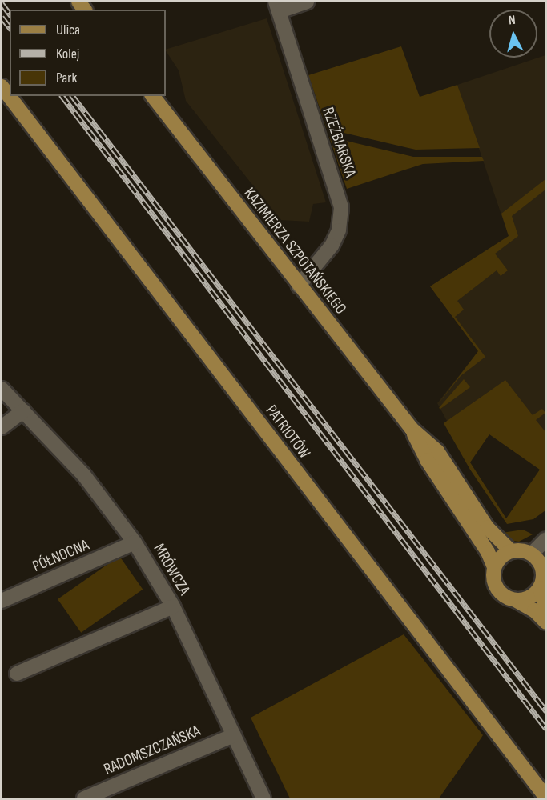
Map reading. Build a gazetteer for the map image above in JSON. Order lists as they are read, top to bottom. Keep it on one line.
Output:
{"streets":{"main road":["KAZIMIERZA SZPOTAŃSKIEGO","PATRIOTÓW"],"street":["RZEŹBIARSKA","PÓŁNOCNA","MRÓWCZA","RADOMSZCZAŃSKA"]},"crossings":[["RZEŹBIARSKA","KAZIMIERZA SZPOTAŃSKIEGO"],["PÓŁNOCNA","MRÓWCZA"],["MRÓWCZA","RADOMSZCZAŃSKA"]],"legend":["Ulica","Kolej","Park"],"north":"top"}
